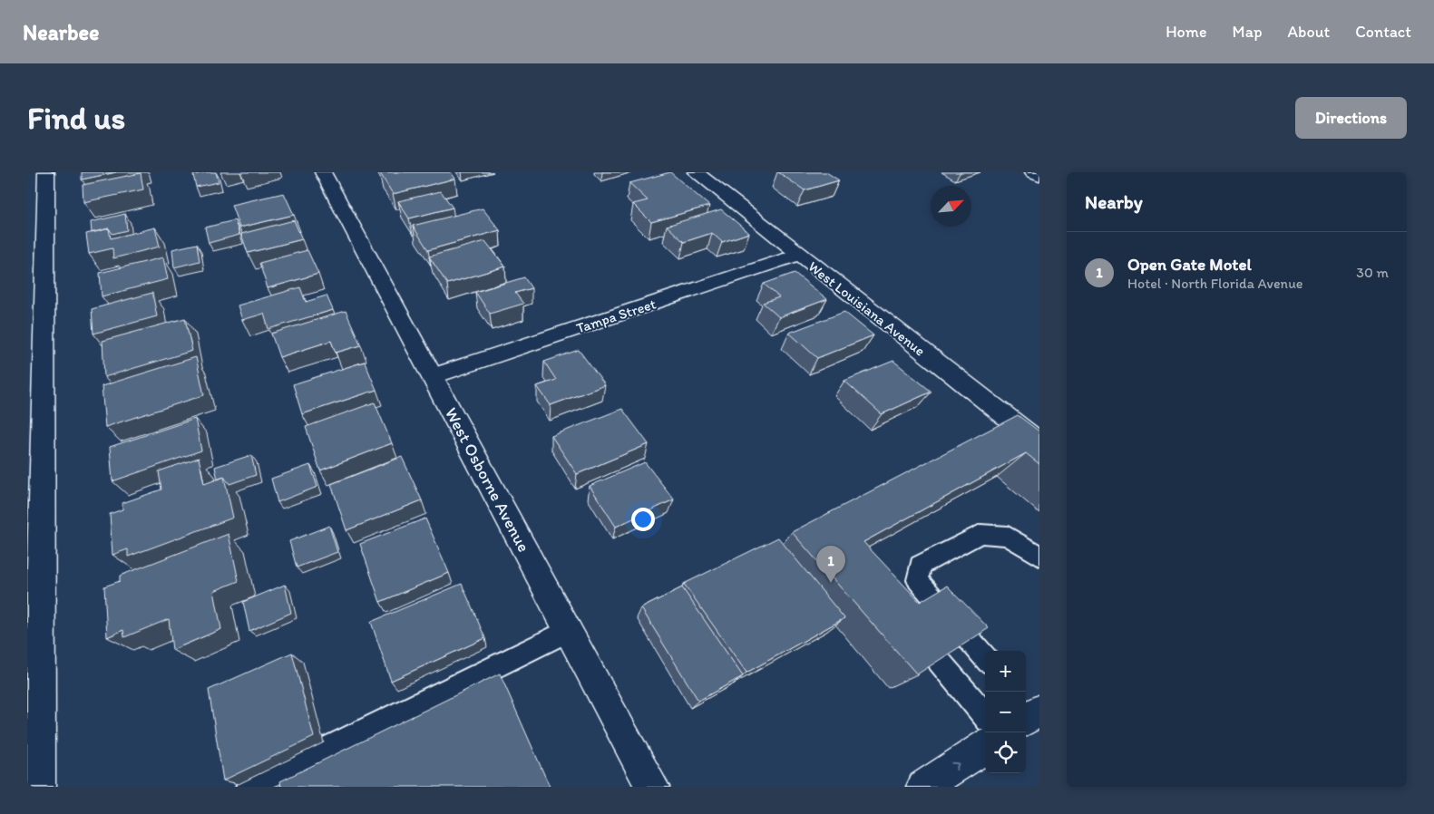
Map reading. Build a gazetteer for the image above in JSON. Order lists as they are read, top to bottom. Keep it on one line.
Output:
{"streets":{"street":["West Louisiana Avenue","Tampa Street","West Osborne Avenue"]},"crossings":[["West Louisiana Avenue","Tampa Street"],["Tampa Street","West Osborne Avenue"]],"north":"top right","page":{"header":"Nearbee","nav":["Home","Map","About","Contact"],"buttons":"Directions","title":"Find us","heading":"Nearby","list":[{"mark":"1","name":"Open Gate Motel","note":"Hotel · North Florida Avenue","value":"30 m"}],"pins":"1","map_buttons":["+","−"]}}
